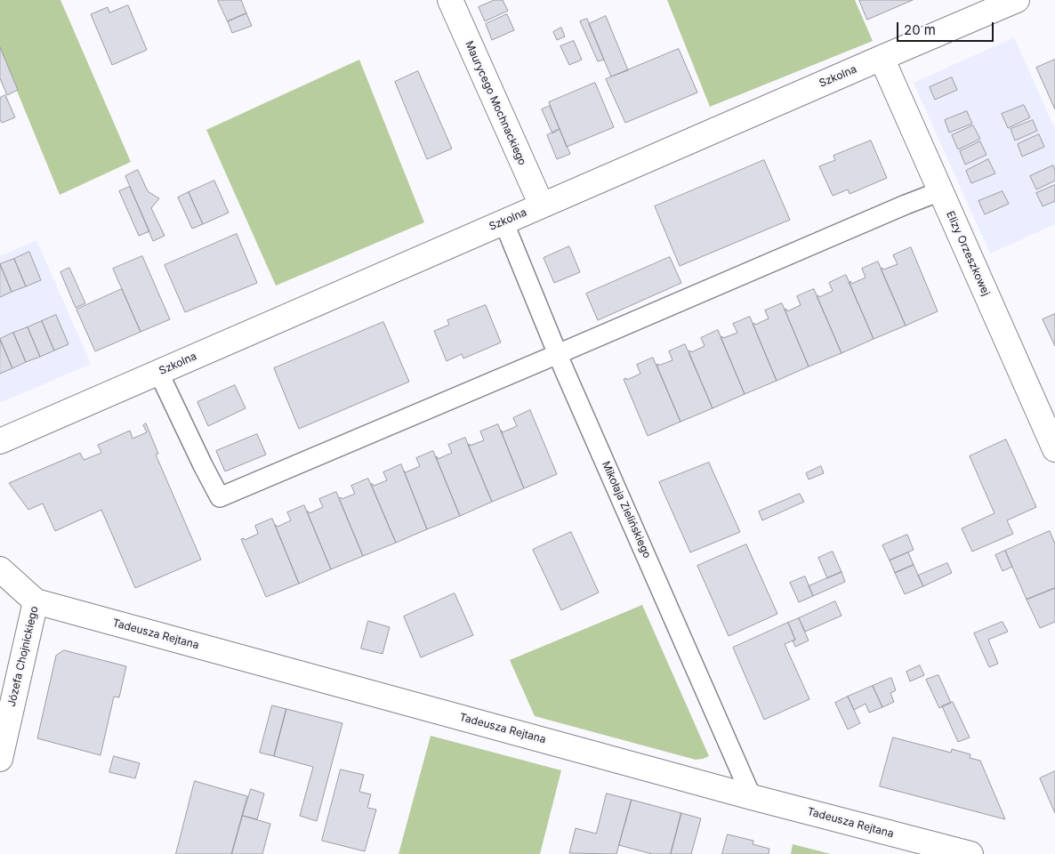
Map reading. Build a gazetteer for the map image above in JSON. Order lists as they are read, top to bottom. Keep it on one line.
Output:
{"streets":{"street":["Szkolna","Maurycego Mochnackiego","Elizy Orzeszkowej","Tadeusza Rejtana","Józefa Chojnickiego"],"lane":["Mikołaja Zielińskiego"]},"crossings":[["Szkolna","Maurycego Mochnackiego"],["Szkolna","Elizy Orzeszkowej"],["Szkolna","Mikołaja Zielińskiego"],["Mikołaja Zielińskiego","Tadeusza Rejtana"],["Tadeusza Rejtana","Józefa Chojnickiego"]],"scale_bar":"20 m"}
